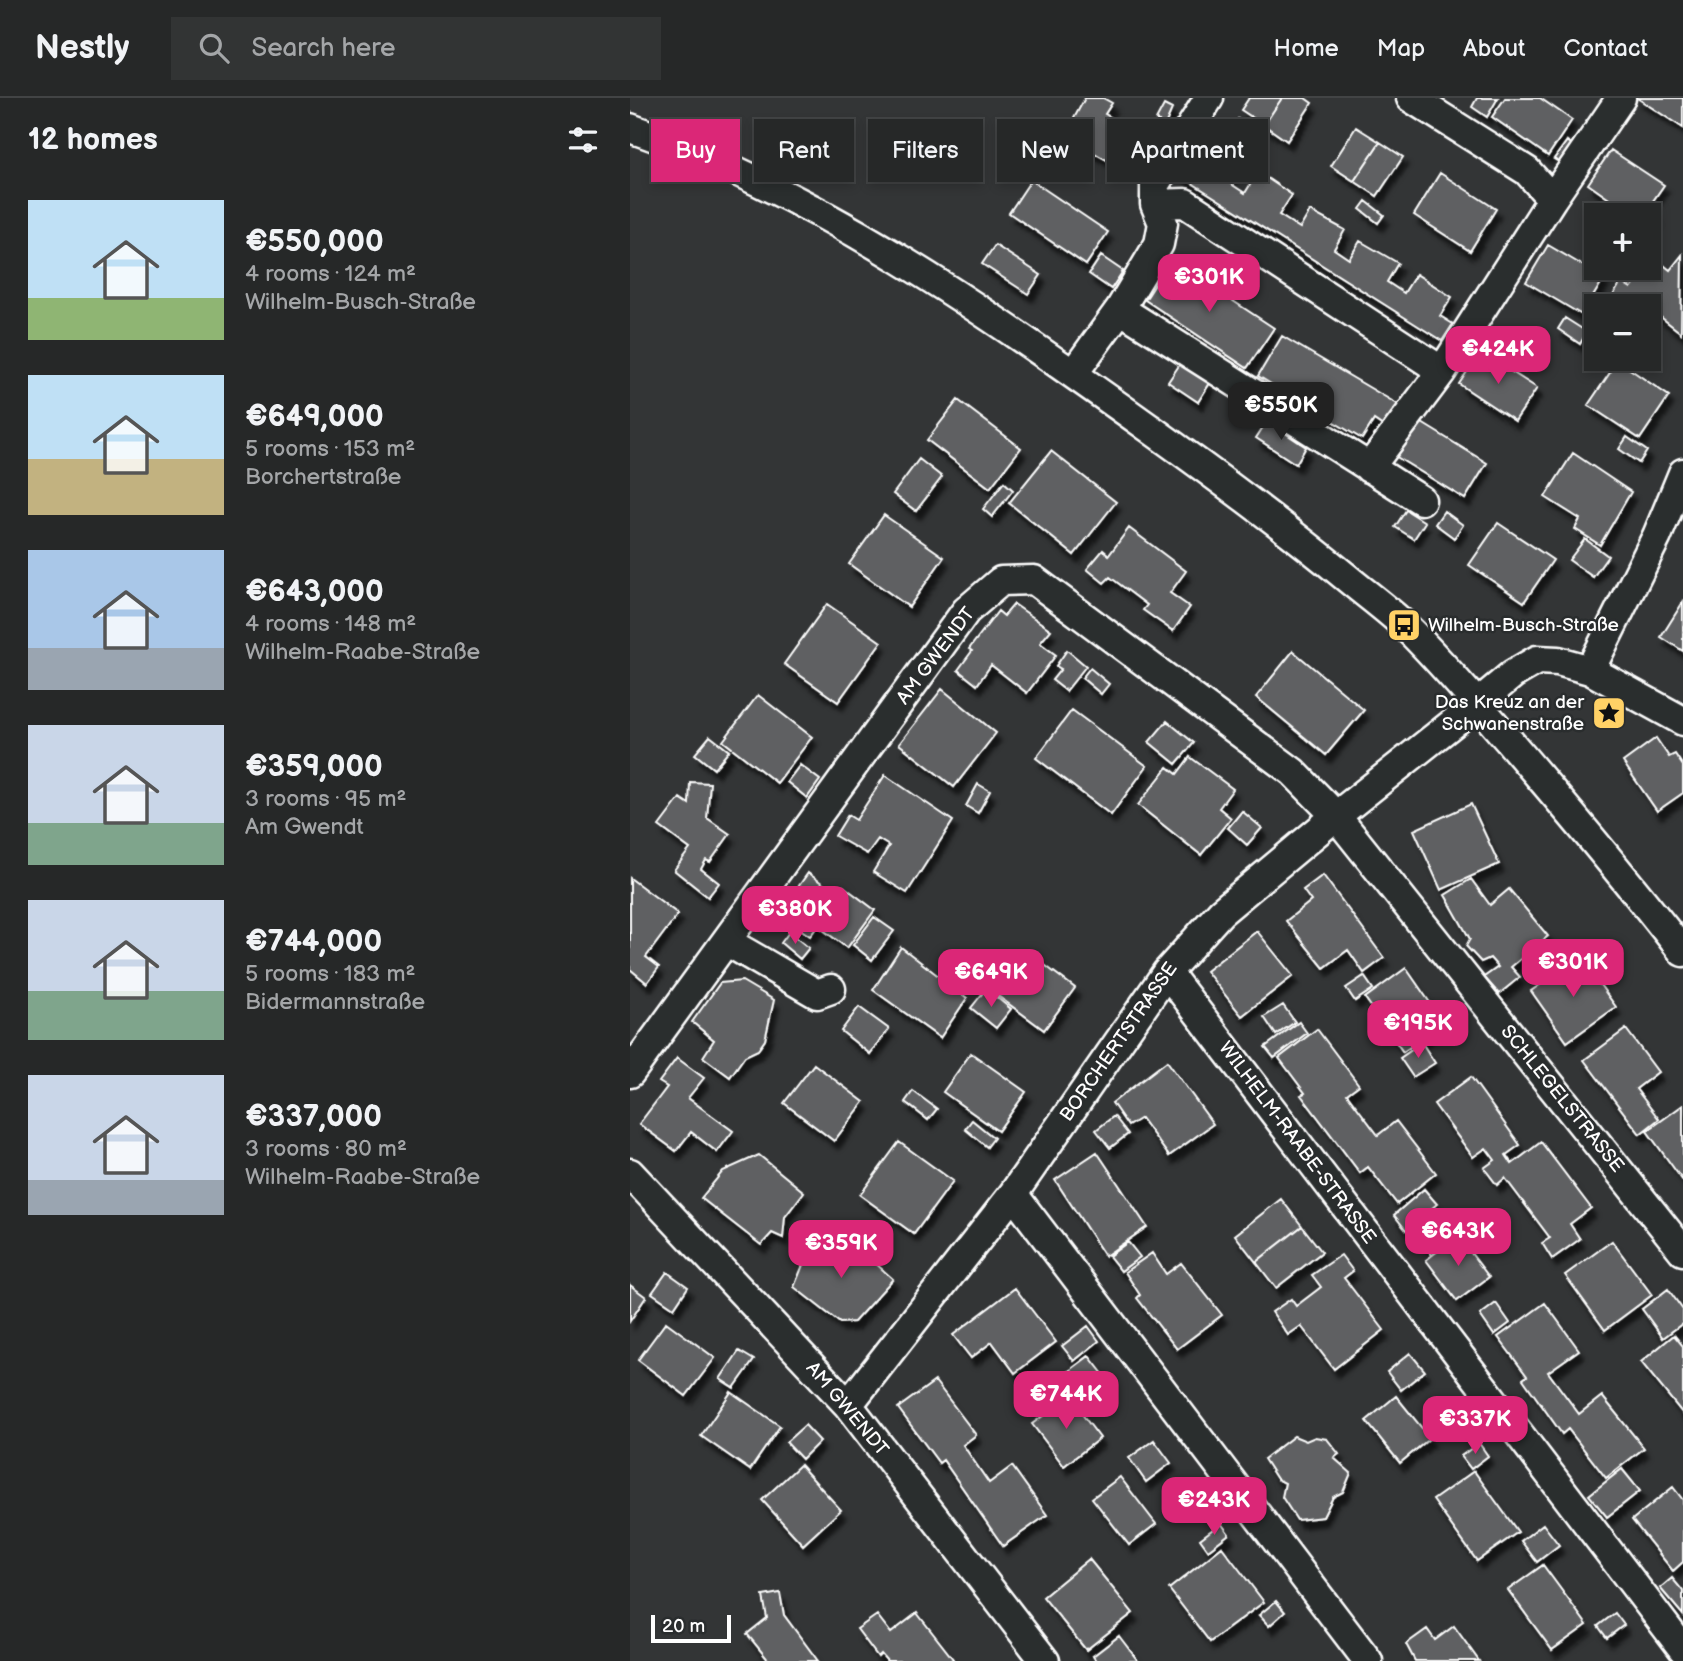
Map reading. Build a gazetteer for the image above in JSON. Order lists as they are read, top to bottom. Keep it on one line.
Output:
{"streets":{"street":["AM GWENDT","BORCHERTSTRASSE","SCHLEGELSTRASSE","WILHELM-RAABE-STRASSE"]},"crossings":[["AM GWENDT","BORCHERTSTRASSE"],["AM GWENDT","SCHLEGELSTRASSE"],["BORCHERTSTRASSE","SCHLEGELSTRASSE"],["BORCHERTSTRASSE","WILHELM-RAABE-STRASSE"]],"places":{"bus stop":["Wilhelm-Busch-Straße"],"place":["Das Kreuz an der Schwanenstraße"]},"scale_bar":"20 m","page":{"header":"Nestly","search":"Search here","nav":["Home","Map","About","Contact"],"heading":"12 homes","chip":["Buy","Rent","Filters","New","Apartment"],"list":[{"name":"€550,000","note":"4 rooms · 124 m² · Wilhelm-Busch-Straße"},{"name":"€649,000","note":"5 rooms · 153 m² · Borchertstraße"},{"name":"€643,000","note":"4 rooms · 148 m² · Wilhelm-Raabe-Straße"},{"name":"€359,000","note":"3 rooms · 95 m² · Am Gwendt"},{"name":"€744,000","note":"5 rooms · 183 m² · Bidermannstraße"},{"name":"€337,000","note":"3 rooms · 80 m² · Wilhelm-Raabe-Straße"}],"map_buttons":["+","−"],"price":["€301K","€424K","€550K","€380K","€301K","€649K","€195K","€643K","€359K","€744K","€337K","€243K"],"scale":"20 m"}}
